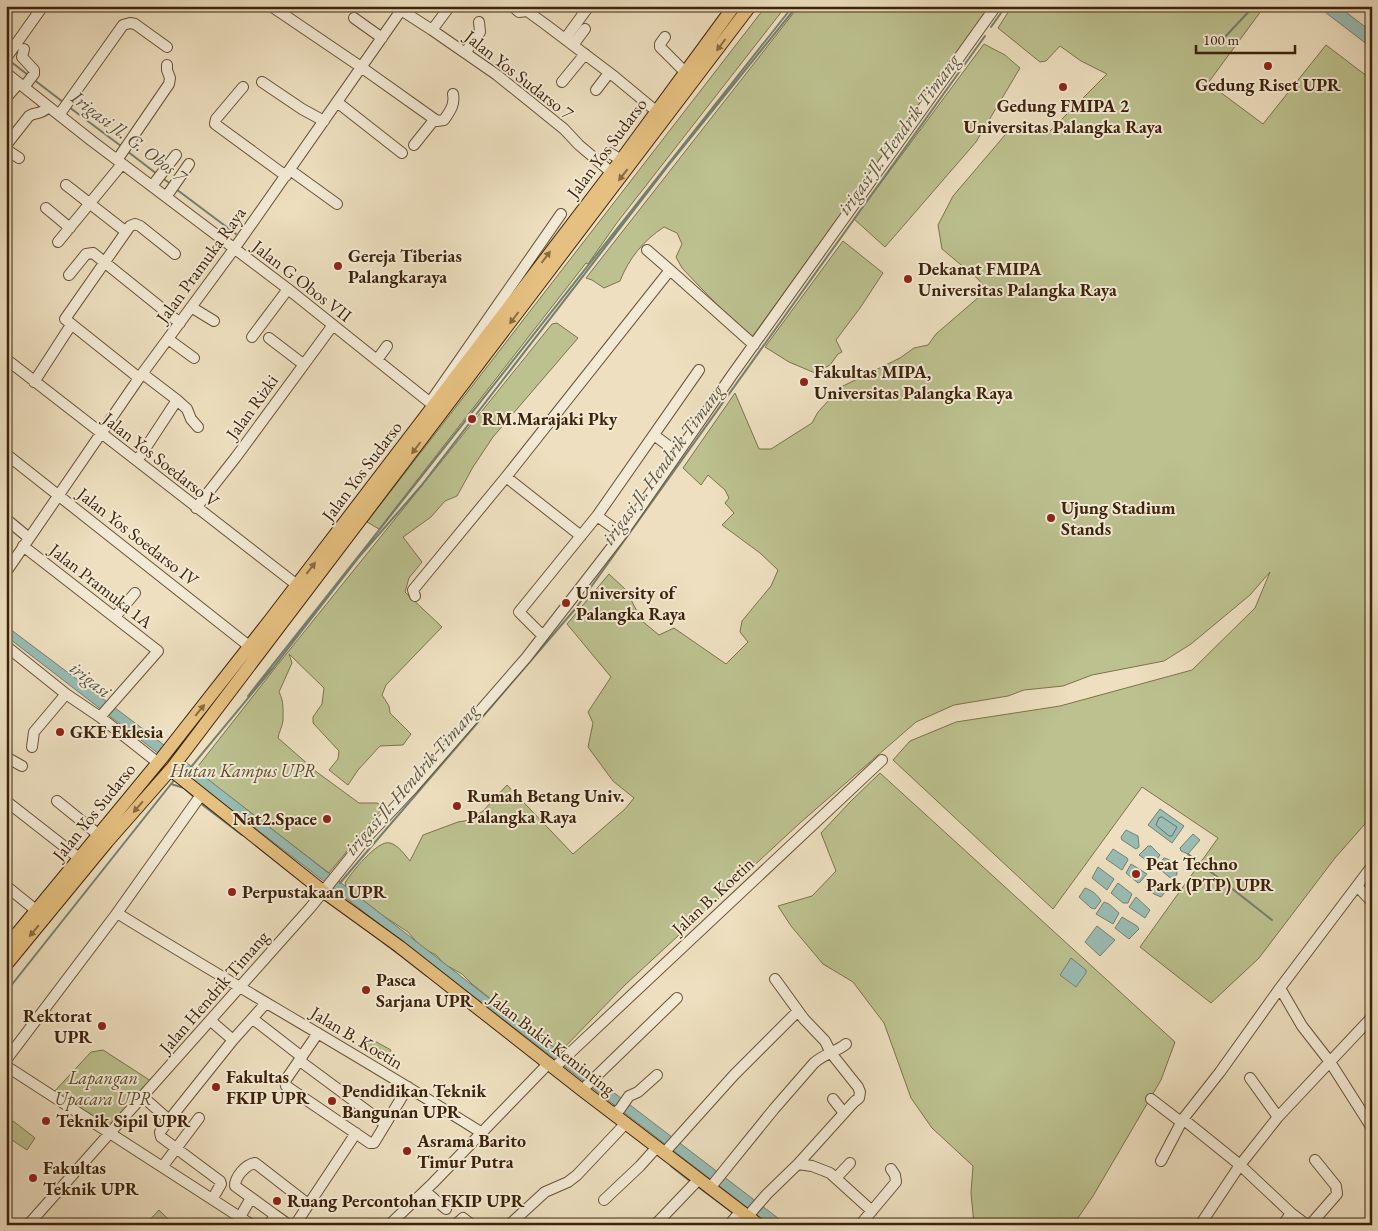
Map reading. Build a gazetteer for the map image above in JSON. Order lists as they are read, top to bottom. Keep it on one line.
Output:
{"streets":{"main road":["Jalan Yos Sudarso","Jalan Bukit Keminting"],"street":["Jalan Yos Sudarso 7","Jalan Pramuka Raya","Jalan G Obos VII","Jalan Rizki","Jalan Yos Soedarso V","Jalan Yos Soedarso IV","Jalan Pramuka 1A","Jalan B. Koetin","Jalan Hendrik Timang"]},"crossings":[["Jalan Yos Sudarso 7","Jalan Yos Sudarso"],["Jalan Yos Sudarso","Jalan G Obos VII"],["Jalan Yos Sudarso","Jalan Yos Soedarso V"],["Jalan Yos Sudarso","Jalan Yos Soedarso IV"],["Jalan Yos Sudarso","Jalan Bukit Keminting"],["Jalan Pramuka Raya","Jalan G Obos VII"],["Jalan Pramuka Raya","Jalan Yos Soedarso V"],["Jalan Pramuka Raya","Jalan Yos Soedarso IV"],["Jalan Pramuka Raya","Jalan Pramuka 1A"],["Jalan G Obos VII","Jalan Rizki"],["Jalan Rizki","Jalan Yos Soedarso V"],["Jalan B. Koetin","Jalan Hendrik Timang"],["Jalan B. Koetin","Jalan Bukit Keminting"],["Jalan Hendrik Timang","Jalan Bukit Keminting"]],"water":["irigasi Jl. Hendrik Timang","Irigasi Jl. G. Obos 7","irigasi"],"parks":["Hutan Kampus UPR","Lapangan Upacara UPR"],"places":["Gedung Riset UPR","Gedung FMIPA 2 Universitas Palangka Raya","Gereja Tiberias Palangkaraya","Dekanat FMIPA Universitas Palangka Raya","Fakultas MIPA, Universitas Palangka Raya","RM.Marajaki Pky","Ujung Stadium Stands","University of Palangka Raya","GKE Eklesia","Rumah Betang Univ. Palangka Raya","Nat2.Space","Peat Techno Park (PTP) UPR","Perpustakaan UPR","Pasca Sarjana UPR","Rektorat UPR","Fakultas FKIP UPR","Pendidikan Teknik Bangunan UPR","Teknik Sipil UPR","Asrama Barito Timur Putra","Fakultas Teknik UPR","Ruang Percontohan FKIP UPR"],"scale_bar":"100 m"}
